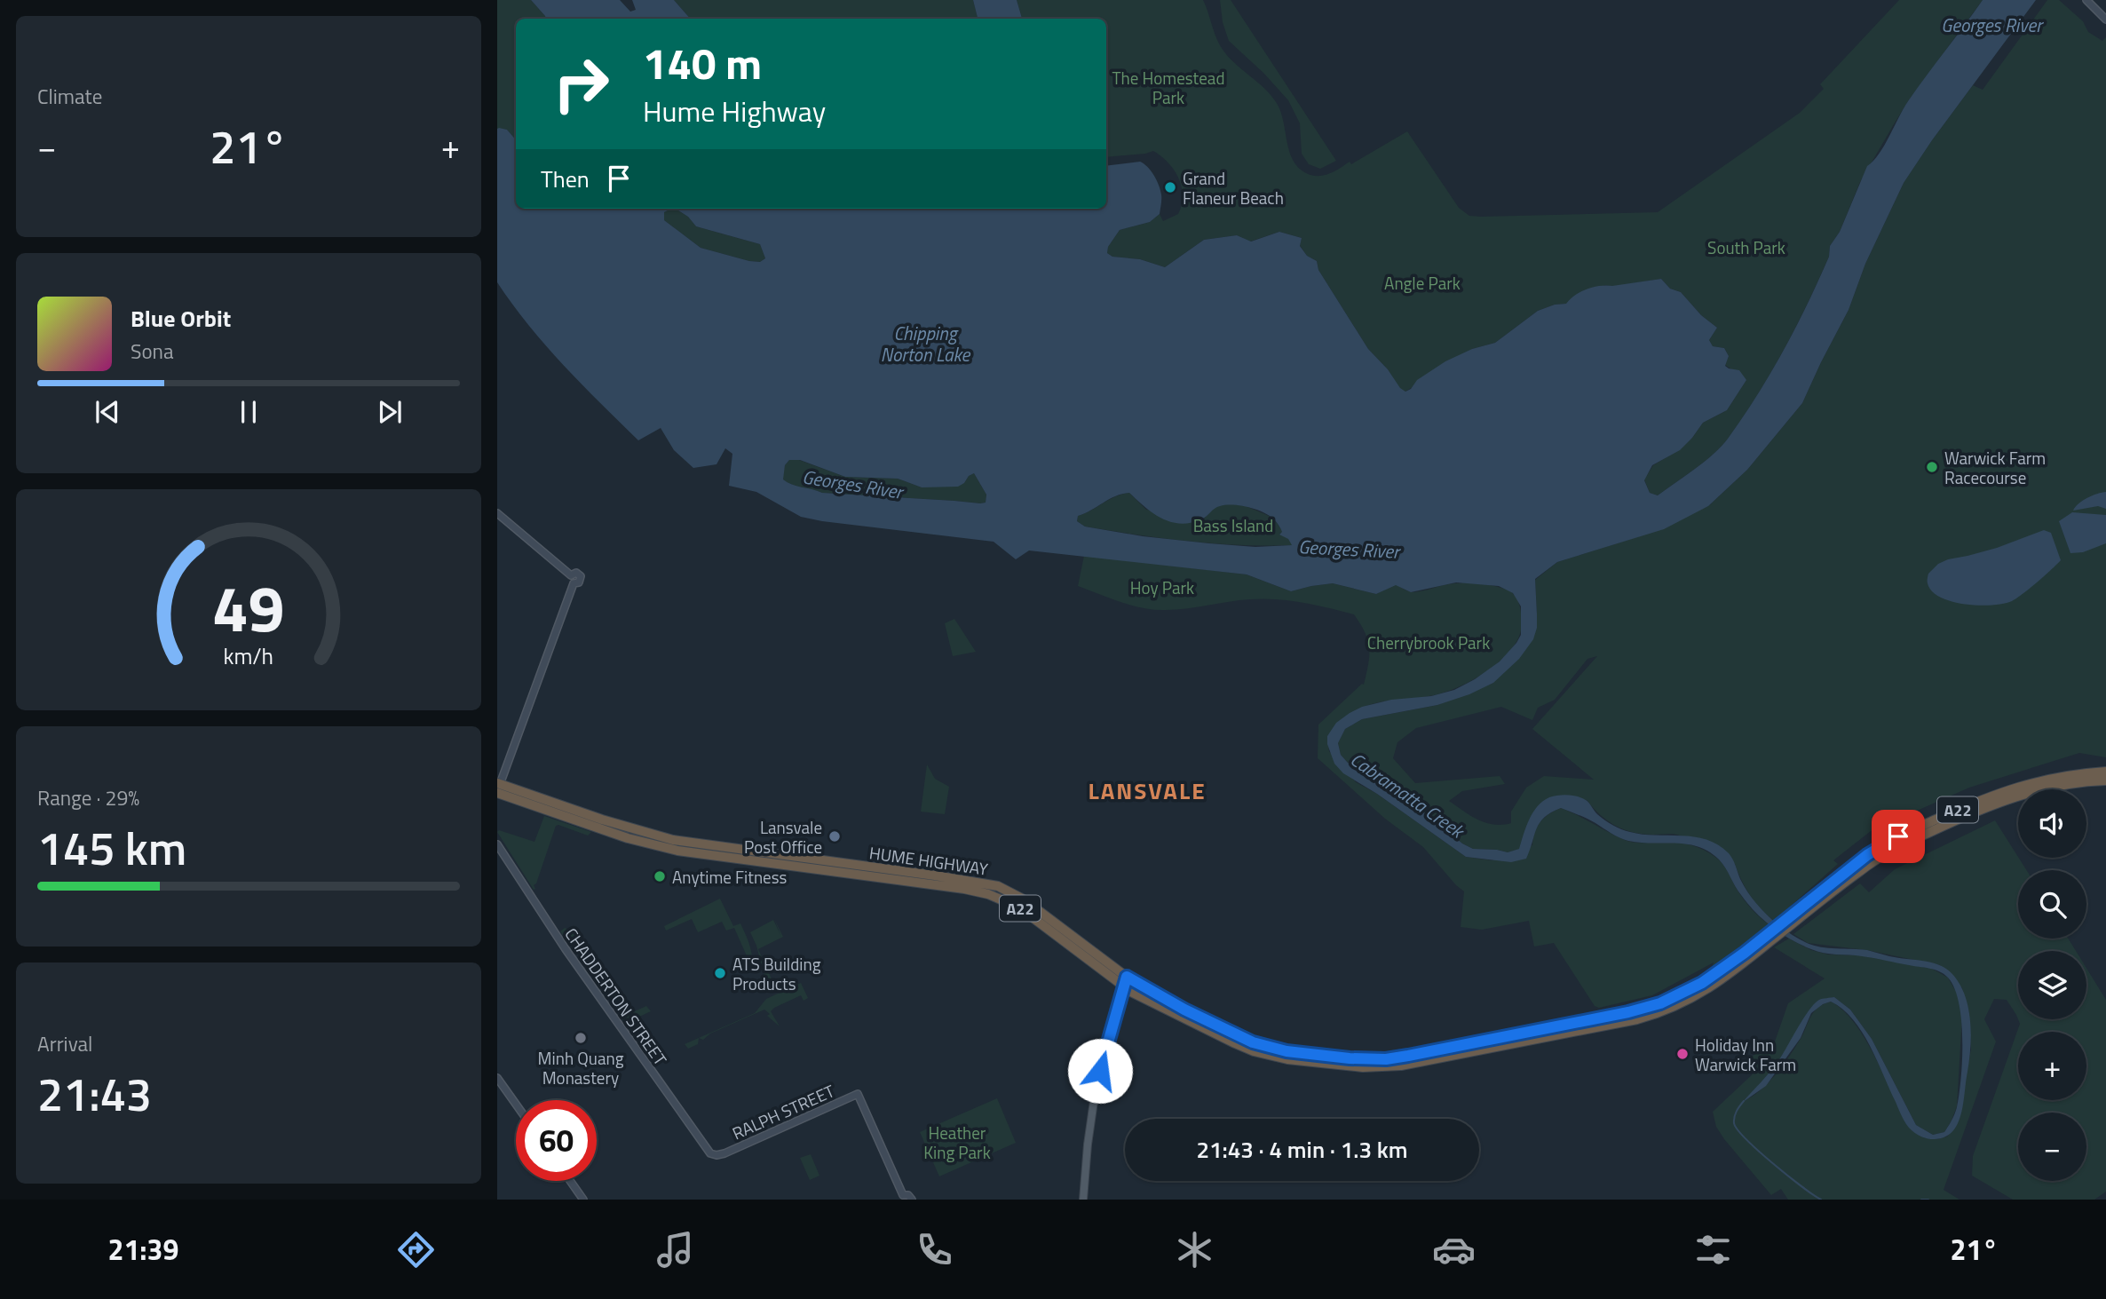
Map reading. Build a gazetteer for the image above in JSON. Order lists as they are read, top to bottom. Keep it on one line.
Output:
{"streets":{"highway":["A22","HUME HIGHWAY"],"street":["CHADDERTON STREET","RALPH STREET"]},"crossings":[["CHADDERTON STREET","RALPH STREET"]],"districts":["LANSVALE"],"water":["Georges River","Chipping Norton Lake","Cabramatta Creek"],"parks":["The Homestead Park","South Park","Angle Park","Bass Island","Hoy Park","Cherrybrook Park","Heather King Park"],"places":["Grand Flaneur Beach","Warwick Farm Racecourse","Lansvale Post Office","Anytime Fitness","ATS Building Products","Minh Quang Monastery","Holiday Inn Warwick Farm"],"page":{"tile":["Climate",["Range · 29%","145 km"],["Arrival","21:43"]],"turn":["140 m","Hume Highway"],"heat":["−","21°","+"],"then":"Then","song":["Blue Orbit","Sona"],"map_buttons":["+","−"],"limit":"60","trip":"21:43 · 4 min · 1.3 km","tabs":["21:39","21°"],"gauge":["49","km/h"]}}
